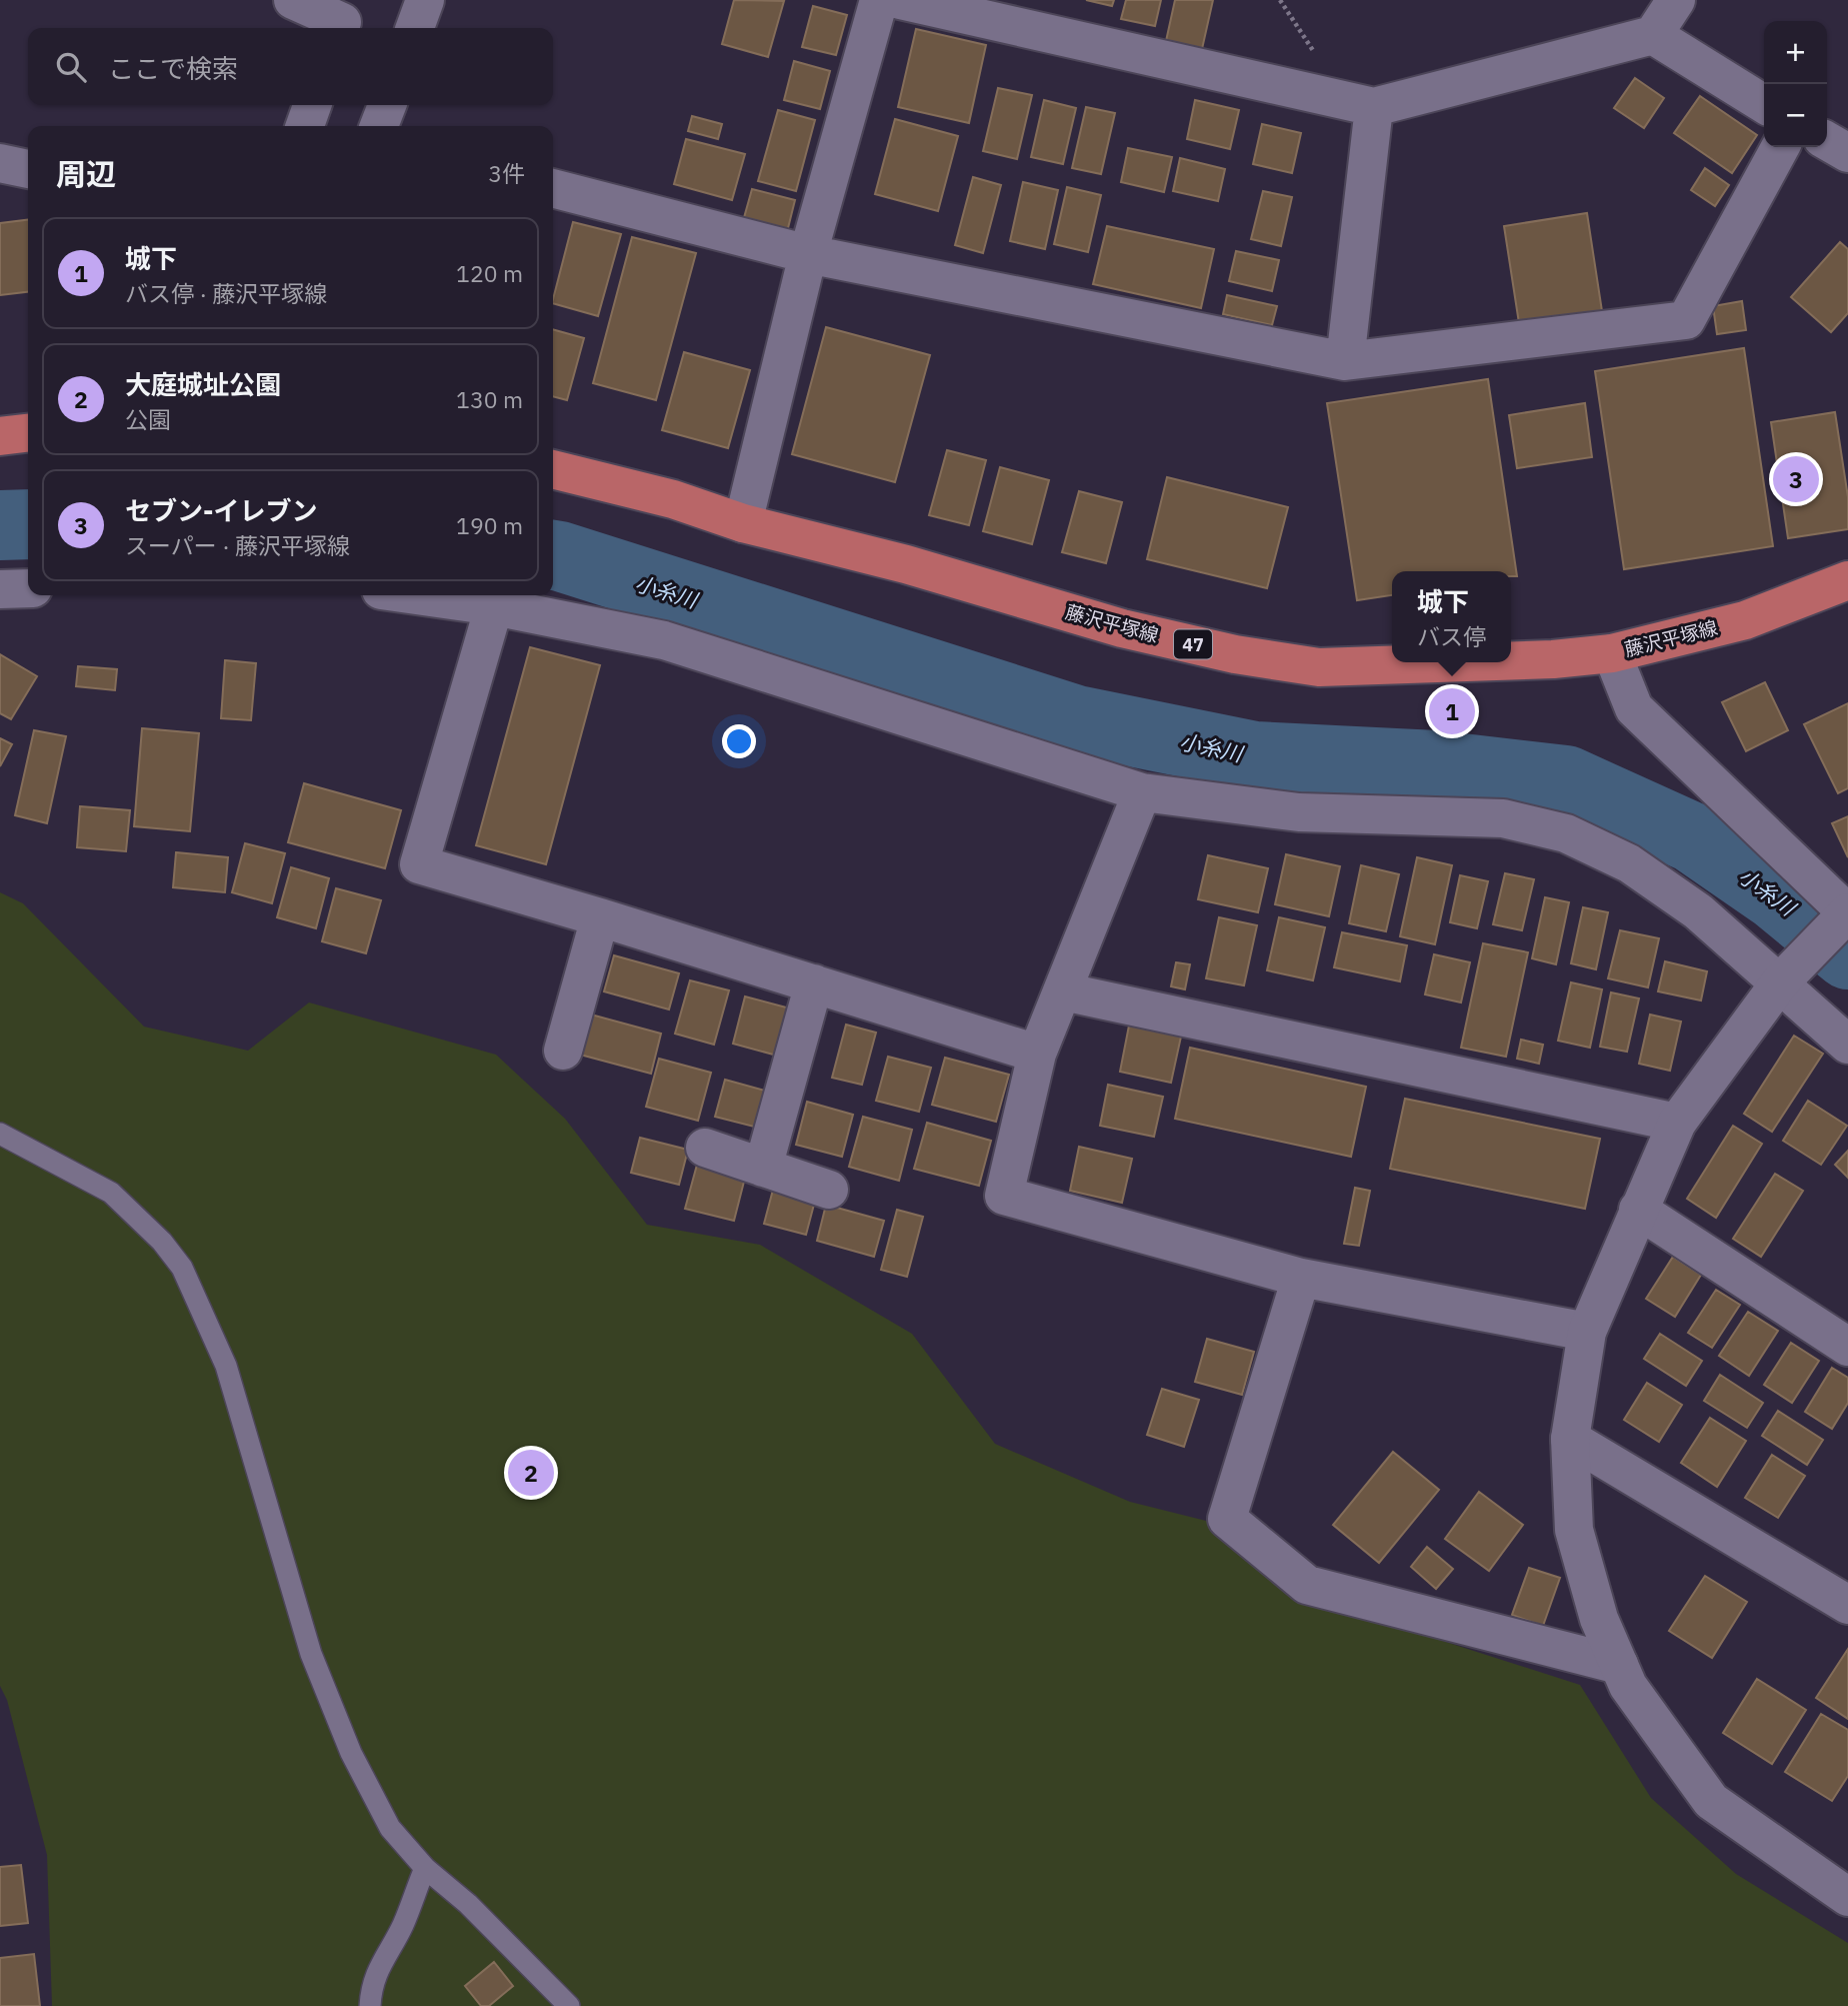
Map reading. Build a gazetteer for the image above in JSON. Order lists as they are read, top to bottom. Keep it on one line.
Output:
{"streets":{"main road":["藤沢平塚線","47"]},"water":["小糸川"],"page":{"map_buttons":["+","−"],"search":"ここで検索","heading":["周辺","3件"],"list":[{"mark":"1","name":"城下","note":"バス停 · 藤沢平塚線","value":"120 m"},{"mark":"2","name":"大庭城址公園","note":"公園","value":"130 m"},{"mark":"3","name":"セブン-イレブン","note":"スーパー · 藤沢平塚線","value":"190 m"}],"pins":["3","1","2"],"popup":["城下","バス停"]}}
